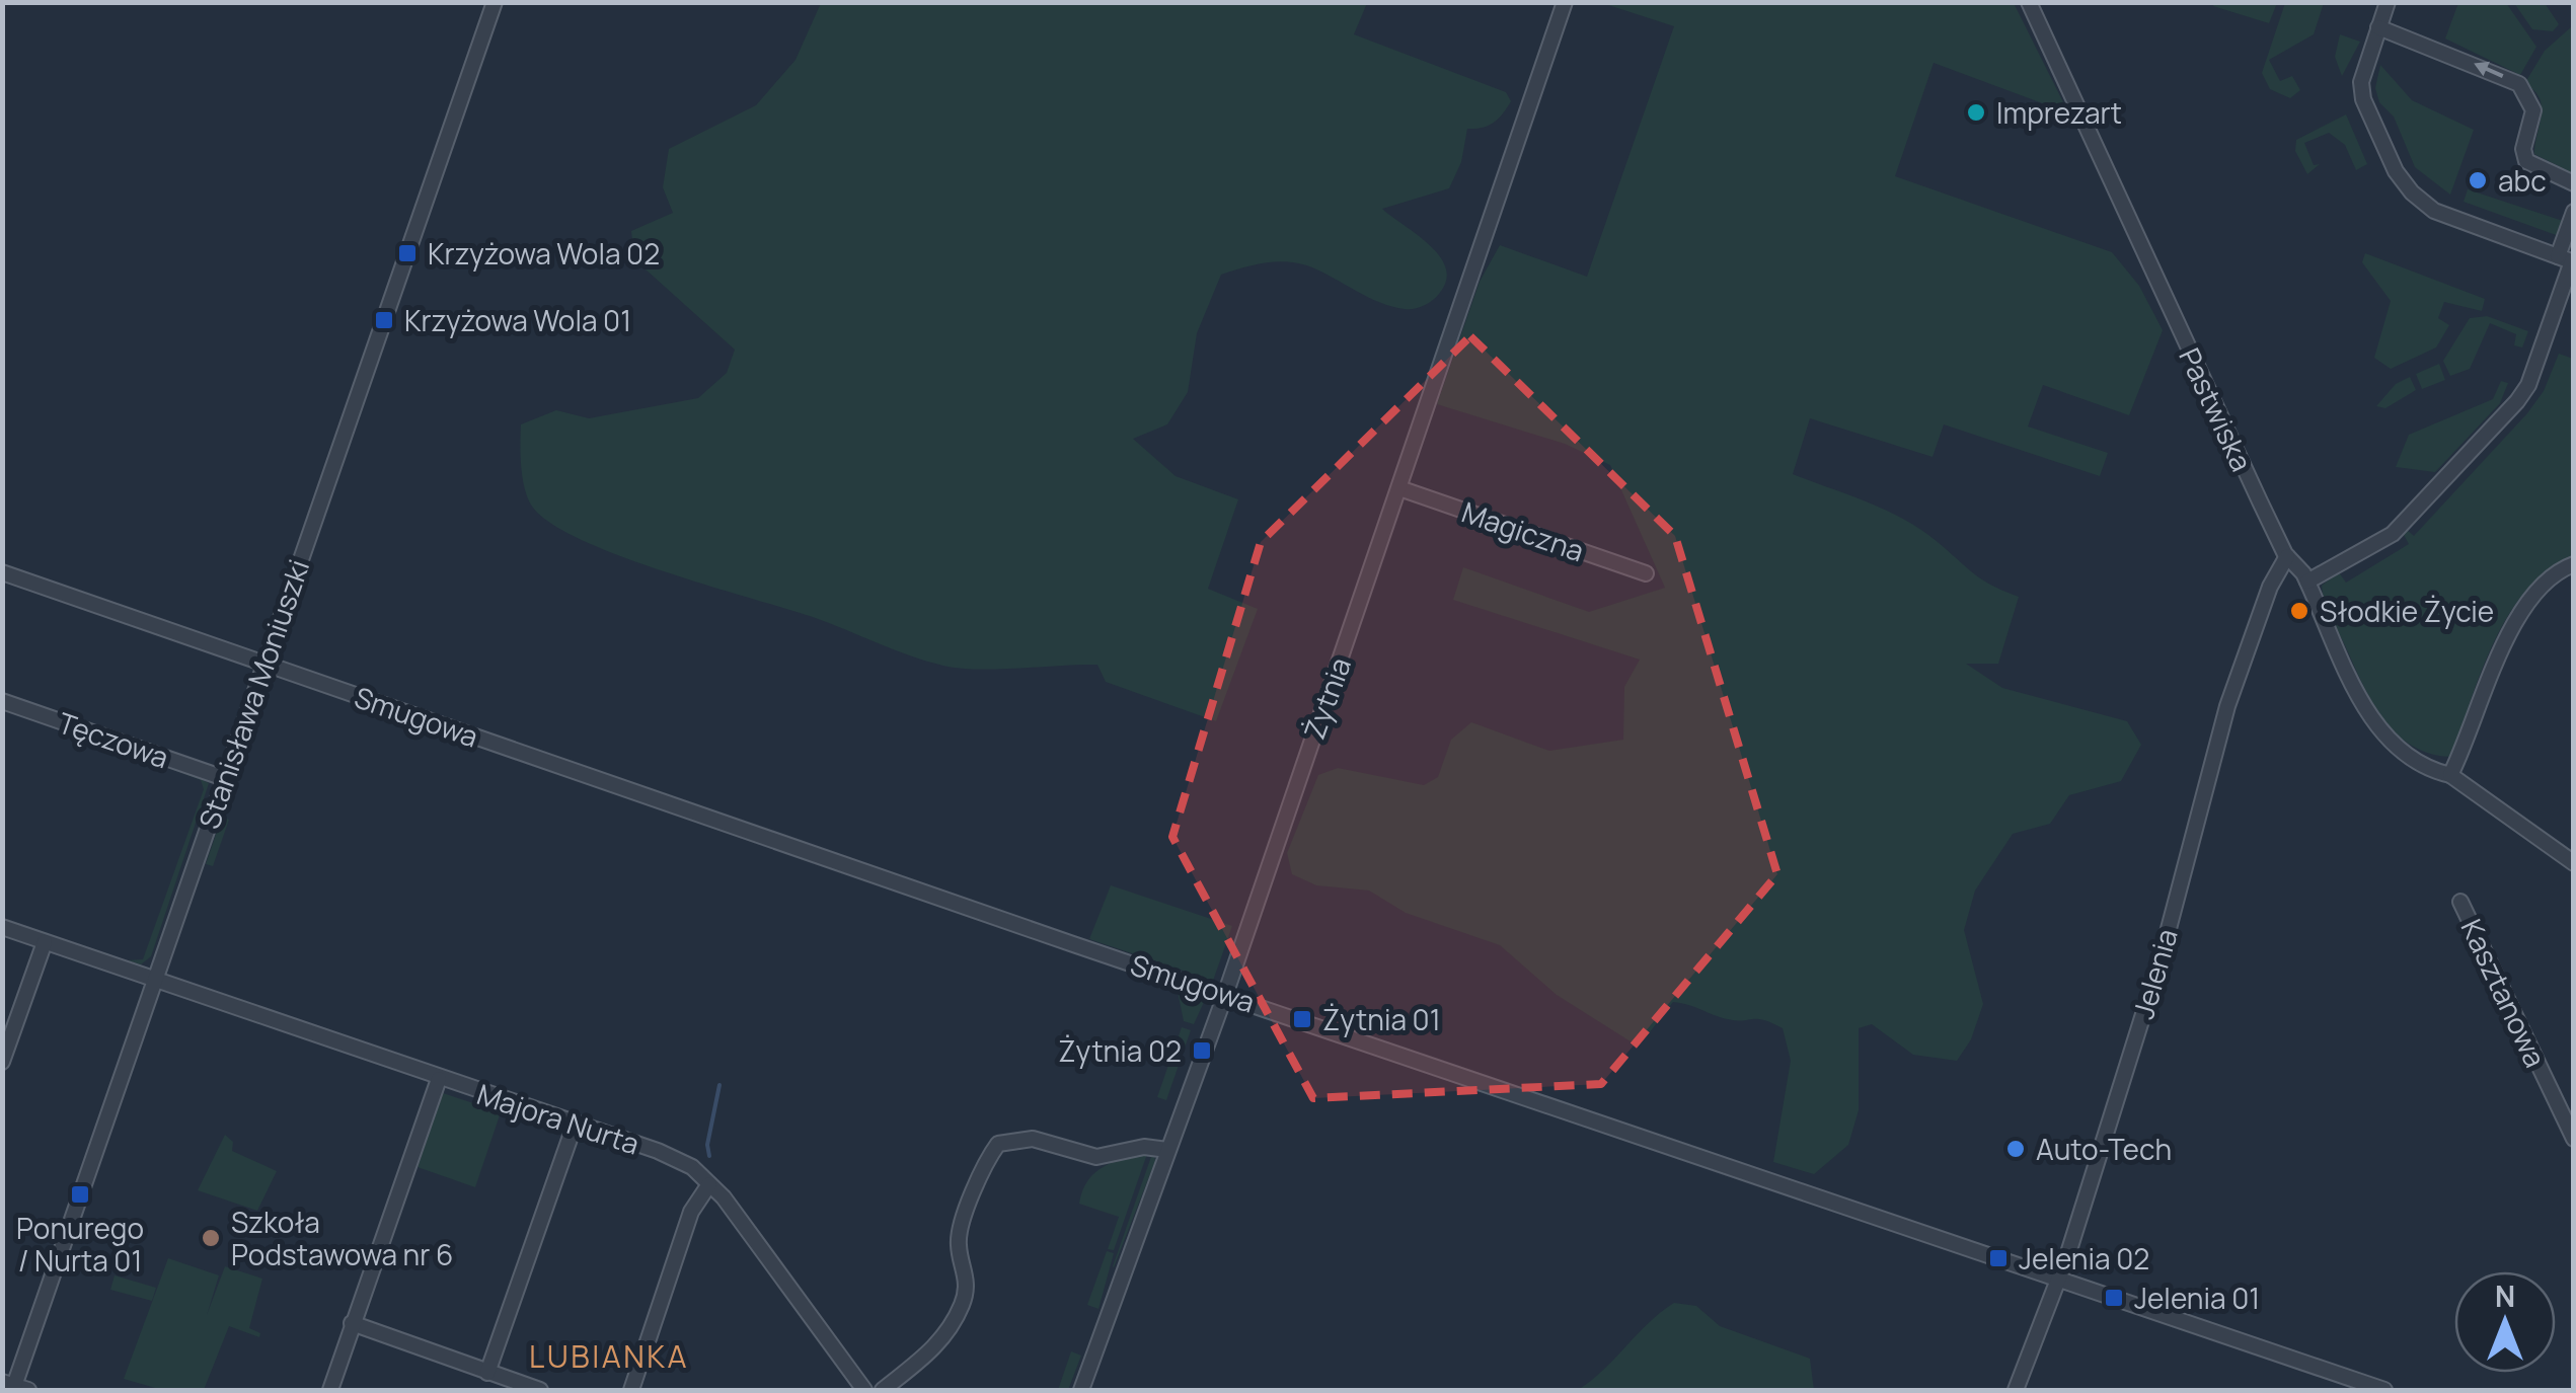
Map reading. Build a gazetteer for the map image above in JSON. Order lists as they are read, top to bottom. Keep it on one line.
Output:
{"streets":{"street":["Pastwiska","Magiczna","Stanisława Moniuszki","Żytnia","Smugowa","Tęczowa","Jelenia","Kasztanowa","Majora Nurta"]},"crossings":[["Pastwiska","Jelenia"],["Magiczna","Żytnia"],["Stanisława Moniuszki","Smugowa"],["Stanisława Moniuszki","Tęczowa"],["Stanisława Moniuszki","Majora Nurta"],["Żytnia","Smugowa"],["Smugowa","Jelenia"]],"districts":["LUBIANKA"],"places":{"other":["Imprezart","abc","Słodkie Życie","Auto-Tech","Szkoła Podstawowa nr 6"],"transit":["Krzyżowa Wola 02","Krzyżowa Wola 01","Żytnia 01","Żytnia 02","Ponurego / Nurta 01","Jelenia 02","Jelenia 01"]},"north":"top"}
